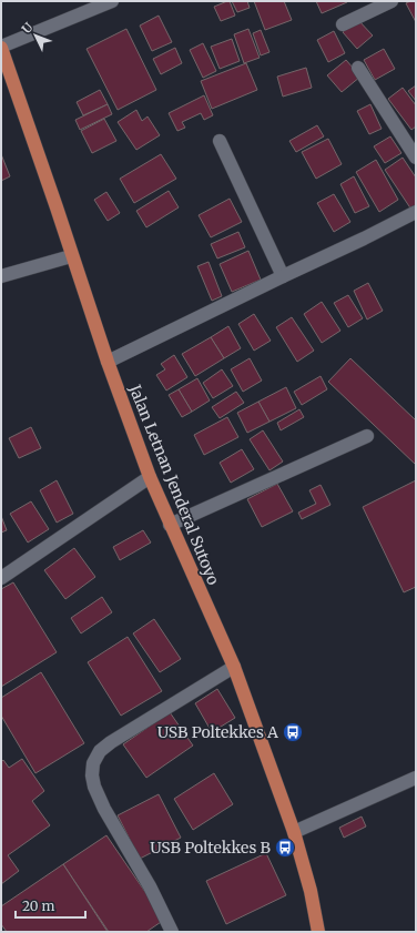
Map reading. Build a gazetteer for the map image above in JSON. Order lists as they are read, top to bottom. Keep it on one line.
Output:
{"streets":{"main road":["Jalan Letnan Jenderal Sutoyo"]},"places":{"bus stop":["USB Poltekkes A","USB Poltekkes B"]},"scale_bar":"20 m","north":"top left"}
